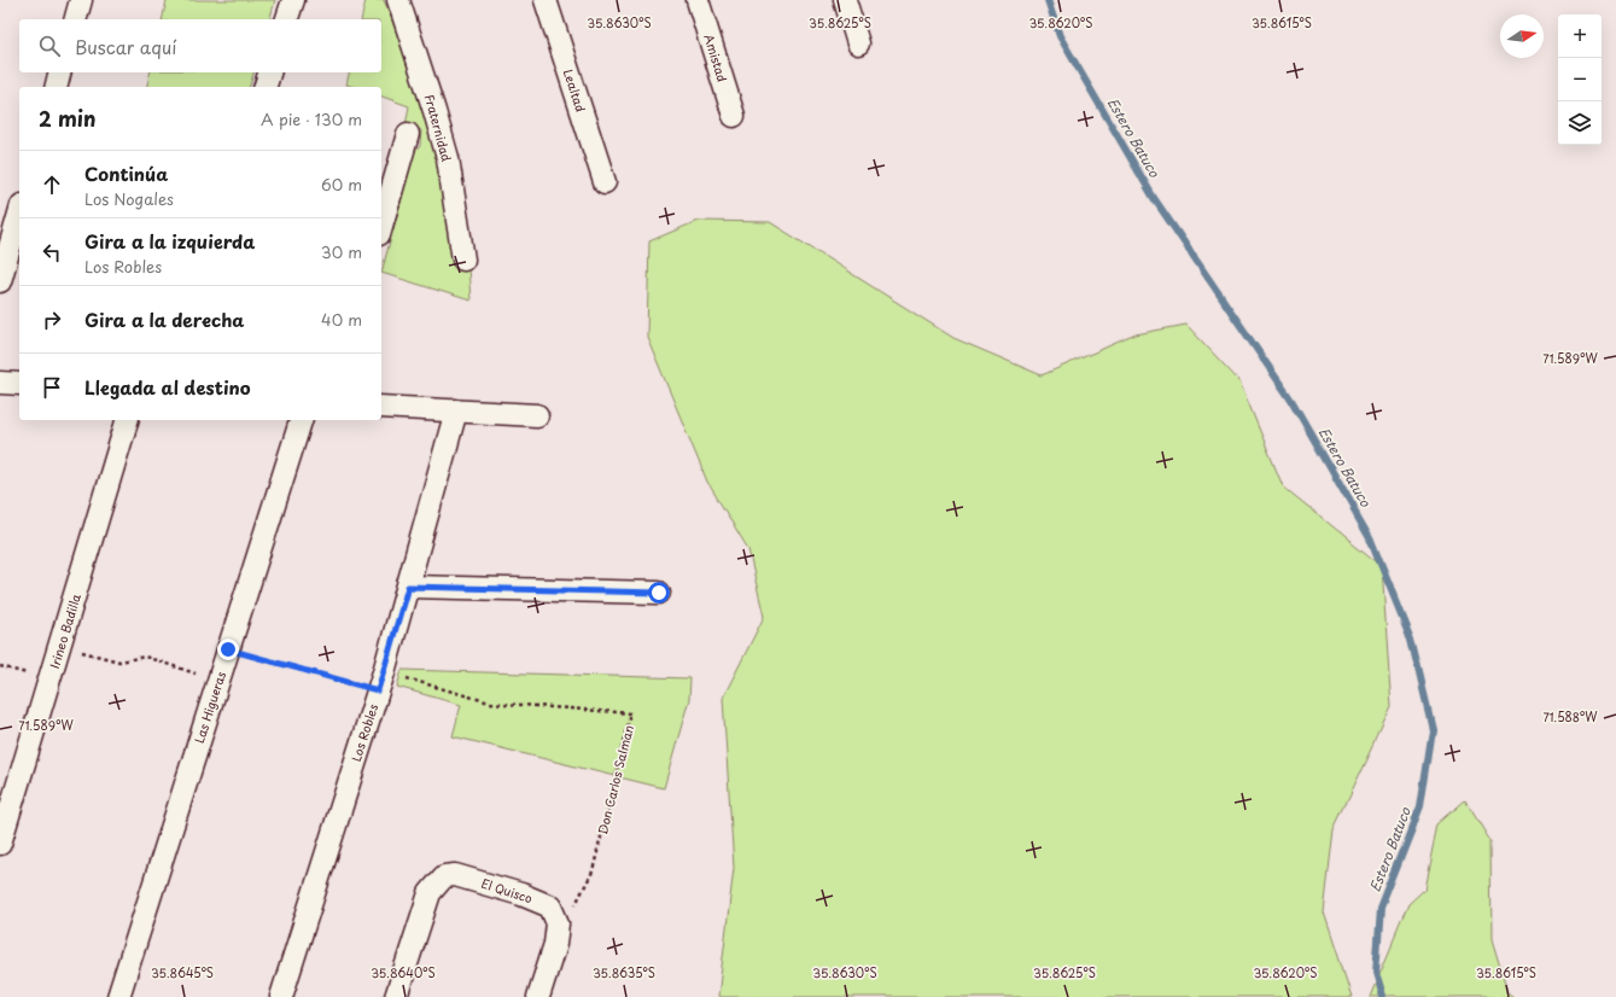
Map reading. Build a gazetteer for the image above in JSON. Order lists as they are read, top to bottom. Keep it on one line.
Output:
{"streets":{"street":["Amistad","Lealtad","Fraternidad","Irineo Badilla","Las Higueras","Los Robles","El Quisco"],"path":["Don Carlos Salman"]},"crossings":[["Los Robles","Don Carlos Salman"],["Don Carlos Salman","El Quisco"]],"water":["Estero Batuco"],"north":"right","page":{"map_buttons":["+","−"],"search":"Buscar aquí","heading":["2 min","A pie · 130 m"],"list":[["Continúa","Los Nogales","60 m"],["Gira a la izquierda","Los Robles","30 m"],["Gira a la derecha","40 m"],"Llegada al destino"]},"coordinates":["35.8630°S","35.8625°S","35.8620°S","35.8615°S","71.589°W","71.588°W","35.8645°S","35.8640°S","35.8635°S"]}
